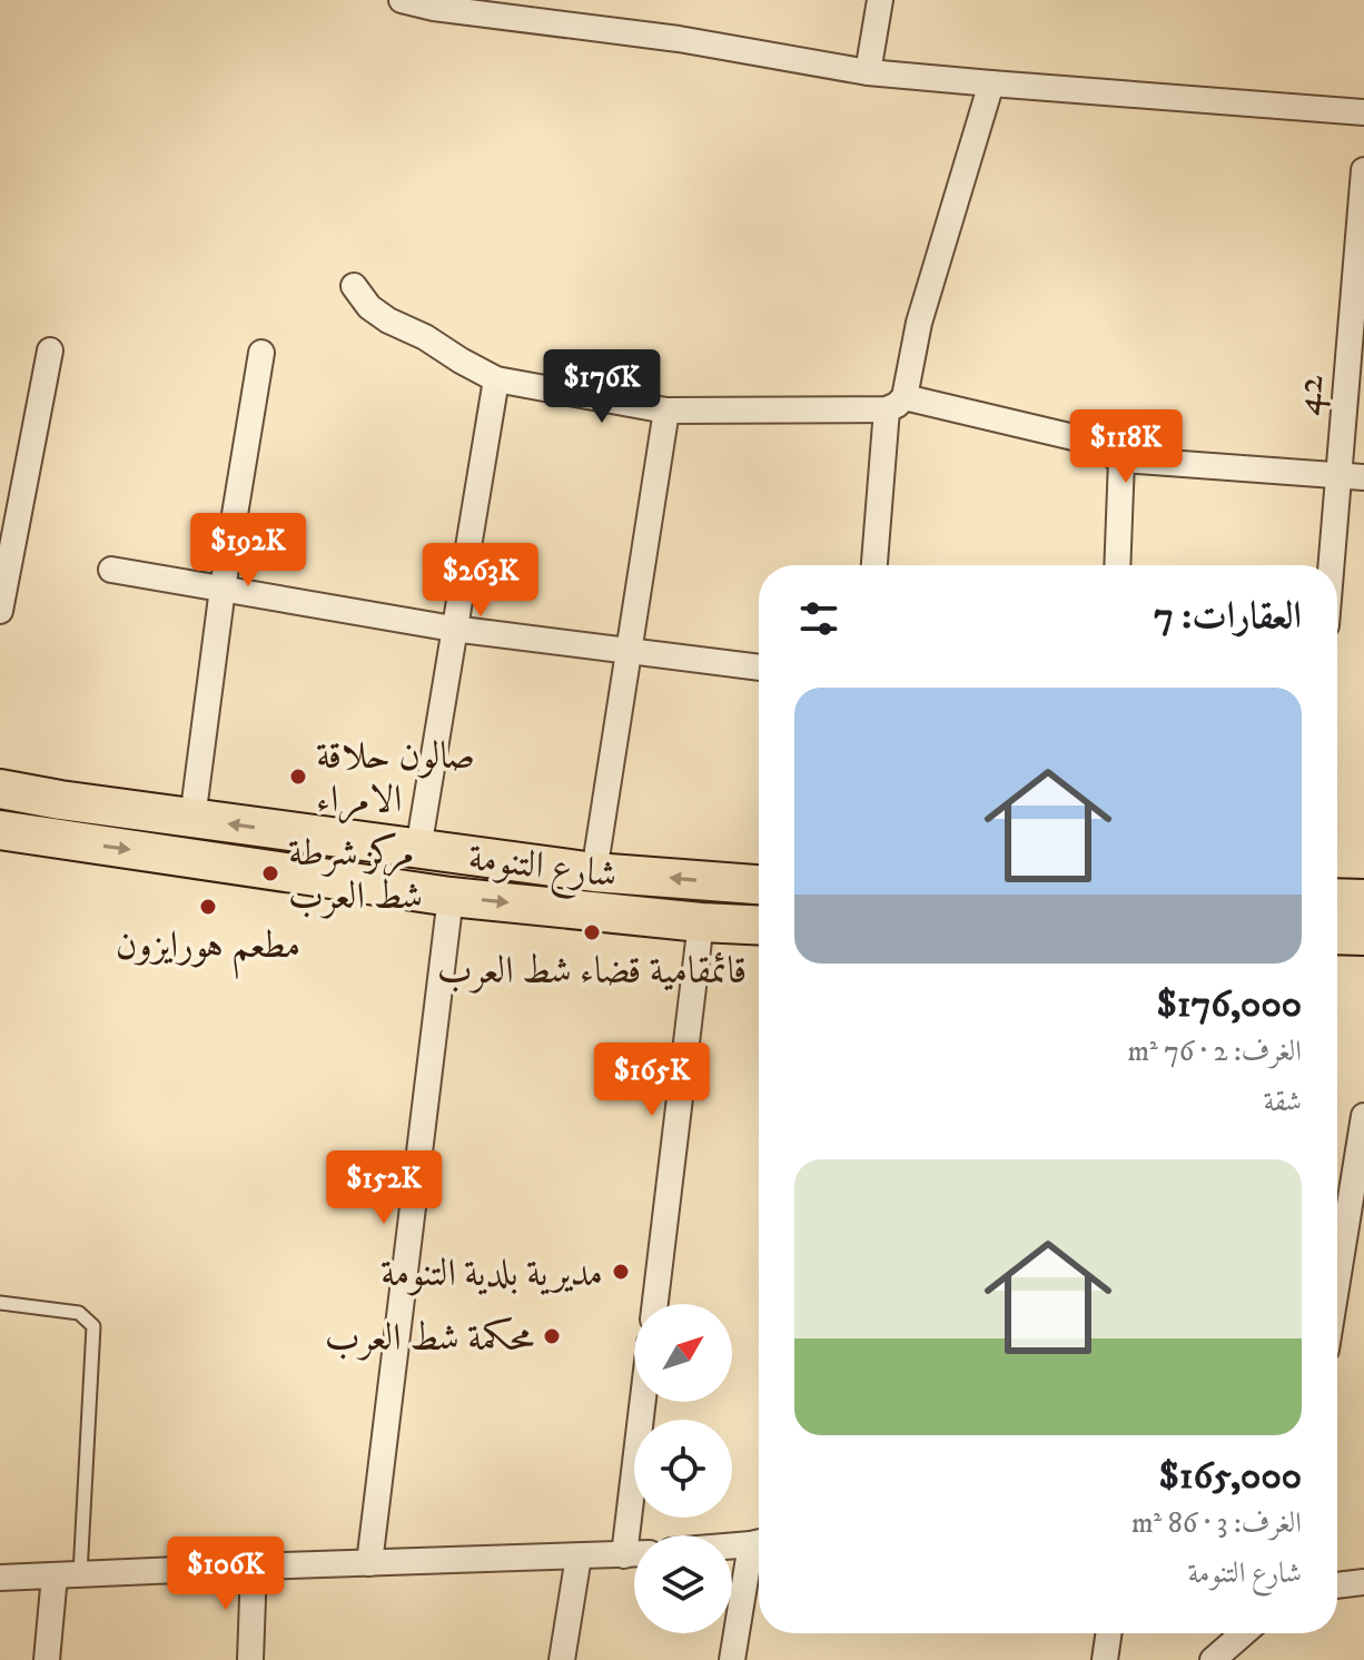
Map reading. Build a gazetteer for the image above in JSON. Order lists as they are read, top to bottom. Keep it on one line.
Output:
{"streets":{"main road":["شارع التنومة"],"street":["42"]},"places":["صالون حلاقة الامراء","مركز شرطة شط العرب","مطعم هورايزون","قائمقامية قضاء شط العرب","مديرية بلدية التنومة","محكمة شط العرب"],"north":"top right","page":{"price":["$176K","$118K","$192K","$263K","$165K","$152K","$106K"],"heading":"العقارات: 7","list":[{"name":"$176,000","note":"الغرف: 2 · 76 m² · شقة"},{"name":"$165,000","note":"الغرف: 3 · 86 m² · شارع التنومة"}]}}
